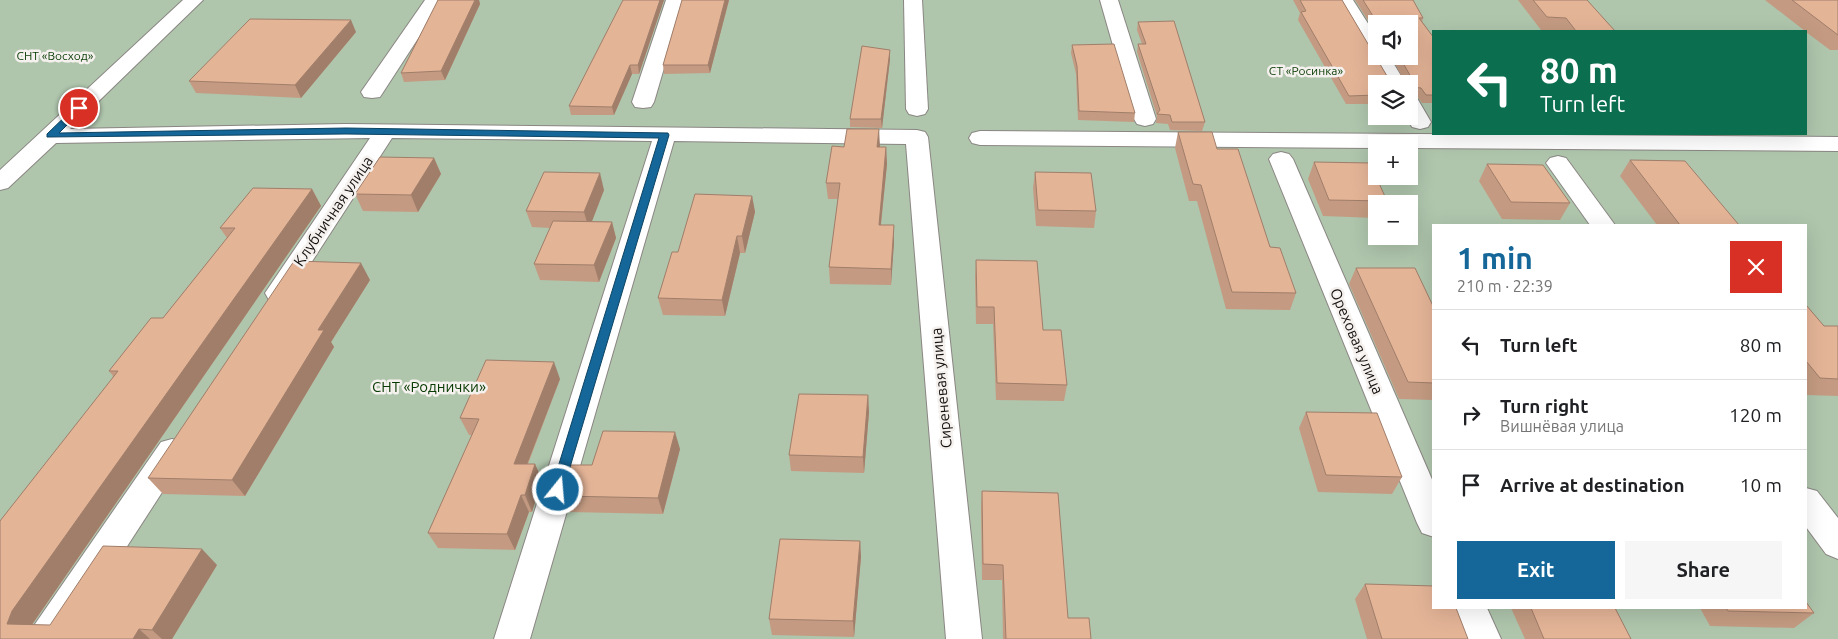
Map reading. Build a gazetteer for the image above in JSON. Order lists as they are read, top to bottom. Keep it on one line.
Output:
{"streets":{"street":["Клубничная улица","Ореховая улица","Сиреневая улица"]},"parks":["СНТ «Восход»","СТ «Росинка»","СНТ «Роднички»"],"page":{"map_buttons":["+","−"],"turn":["80 m","Turn left"],"heading":["1 min","210 m · 22:39"],"list":[{"name":"Turn left","value":"80 m"},{"name":"Turn right","note":"Вишнёвая улица","value":"120 m"},{"name":"Arrive at destination","value":"10 m"}],"buttons":["Exit","Share"]}}
